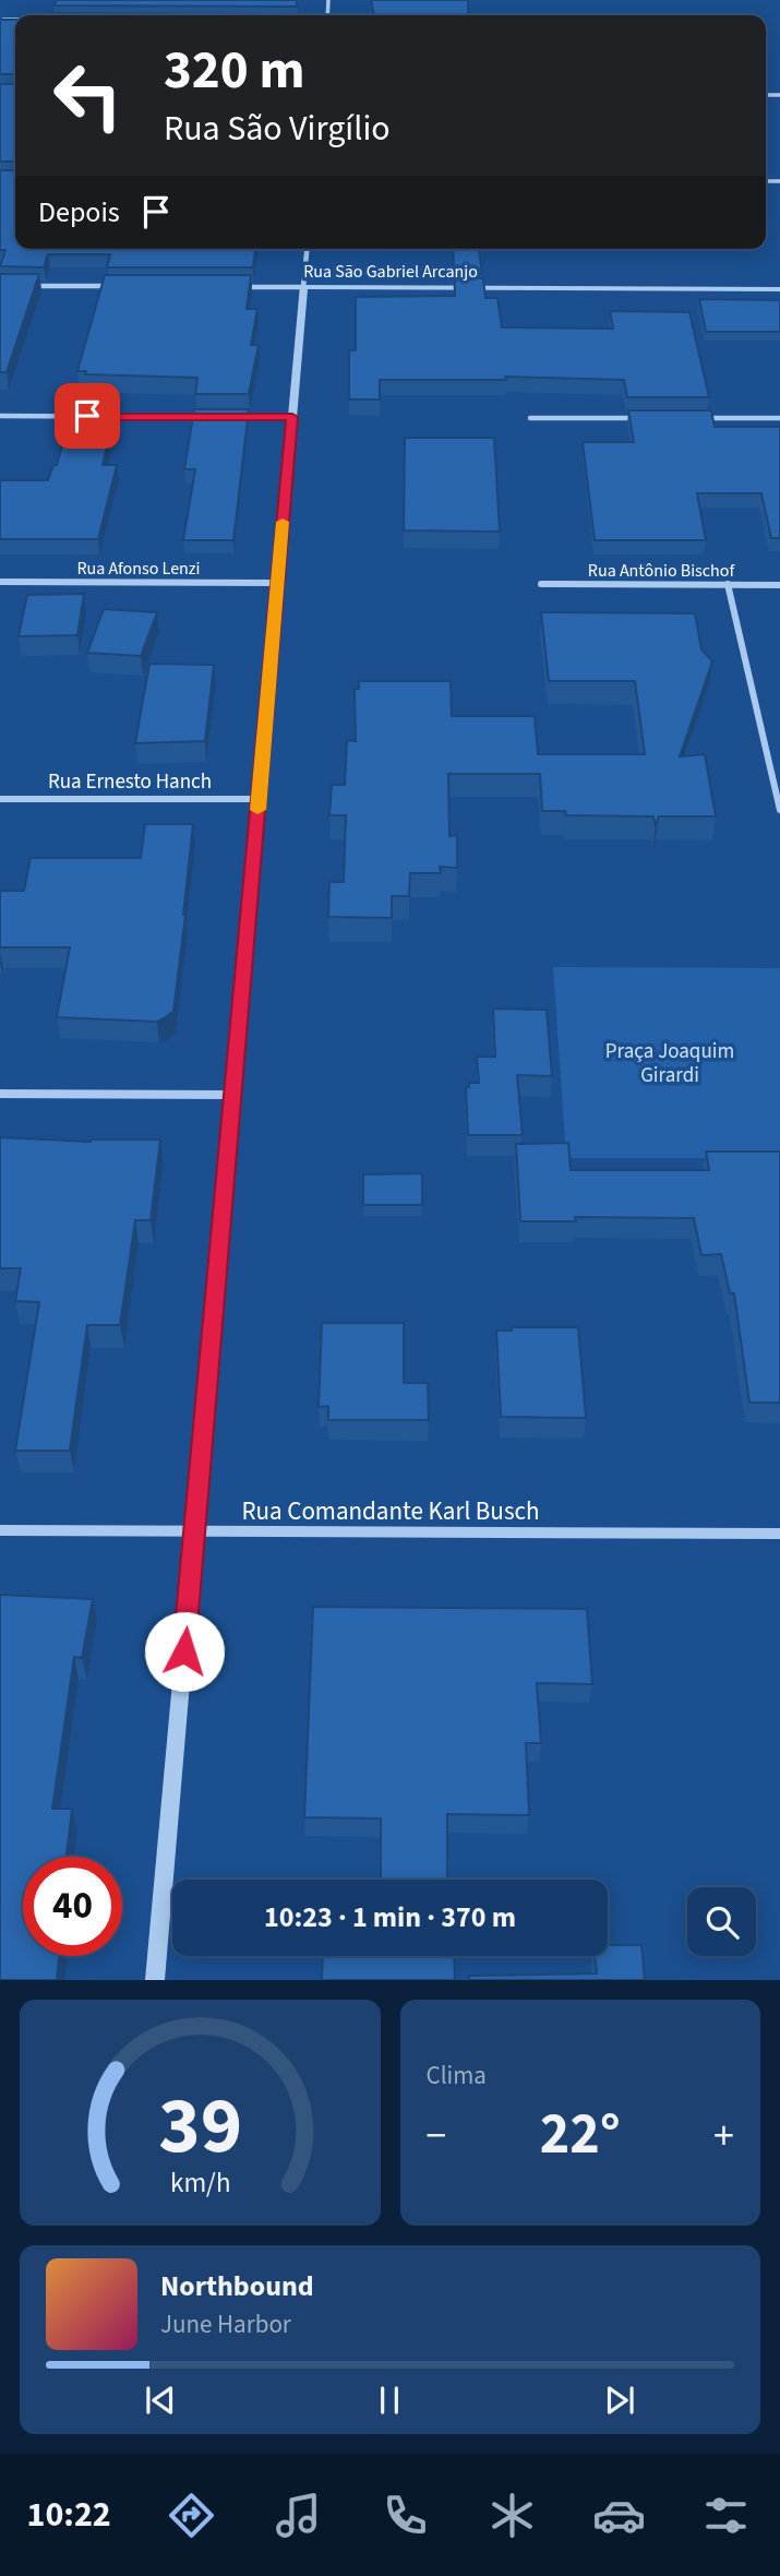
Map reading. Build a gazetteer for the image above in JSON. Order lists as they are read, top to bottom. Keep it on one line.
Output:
{"streets":{"street":["Rua São Gabriel Arcanjo","Rua Afonso Lenzi","Rua Antônio Bischof","Rua Ernesto Hanch","Rua Comandante Karl Busch"]},"parks":["Praça Joaquim Girardi"],"page":{"turn":["320 m","Rua São Virgílio"],"then":"Depois","limit":"40","trip":"10:23 · 1 min · 370 m","tile":"Clima","heat":["−","22°","+"],"song":["Northbound","June Harbor"],"tabs":"10:22","gauge":["39","km/h"]}}
